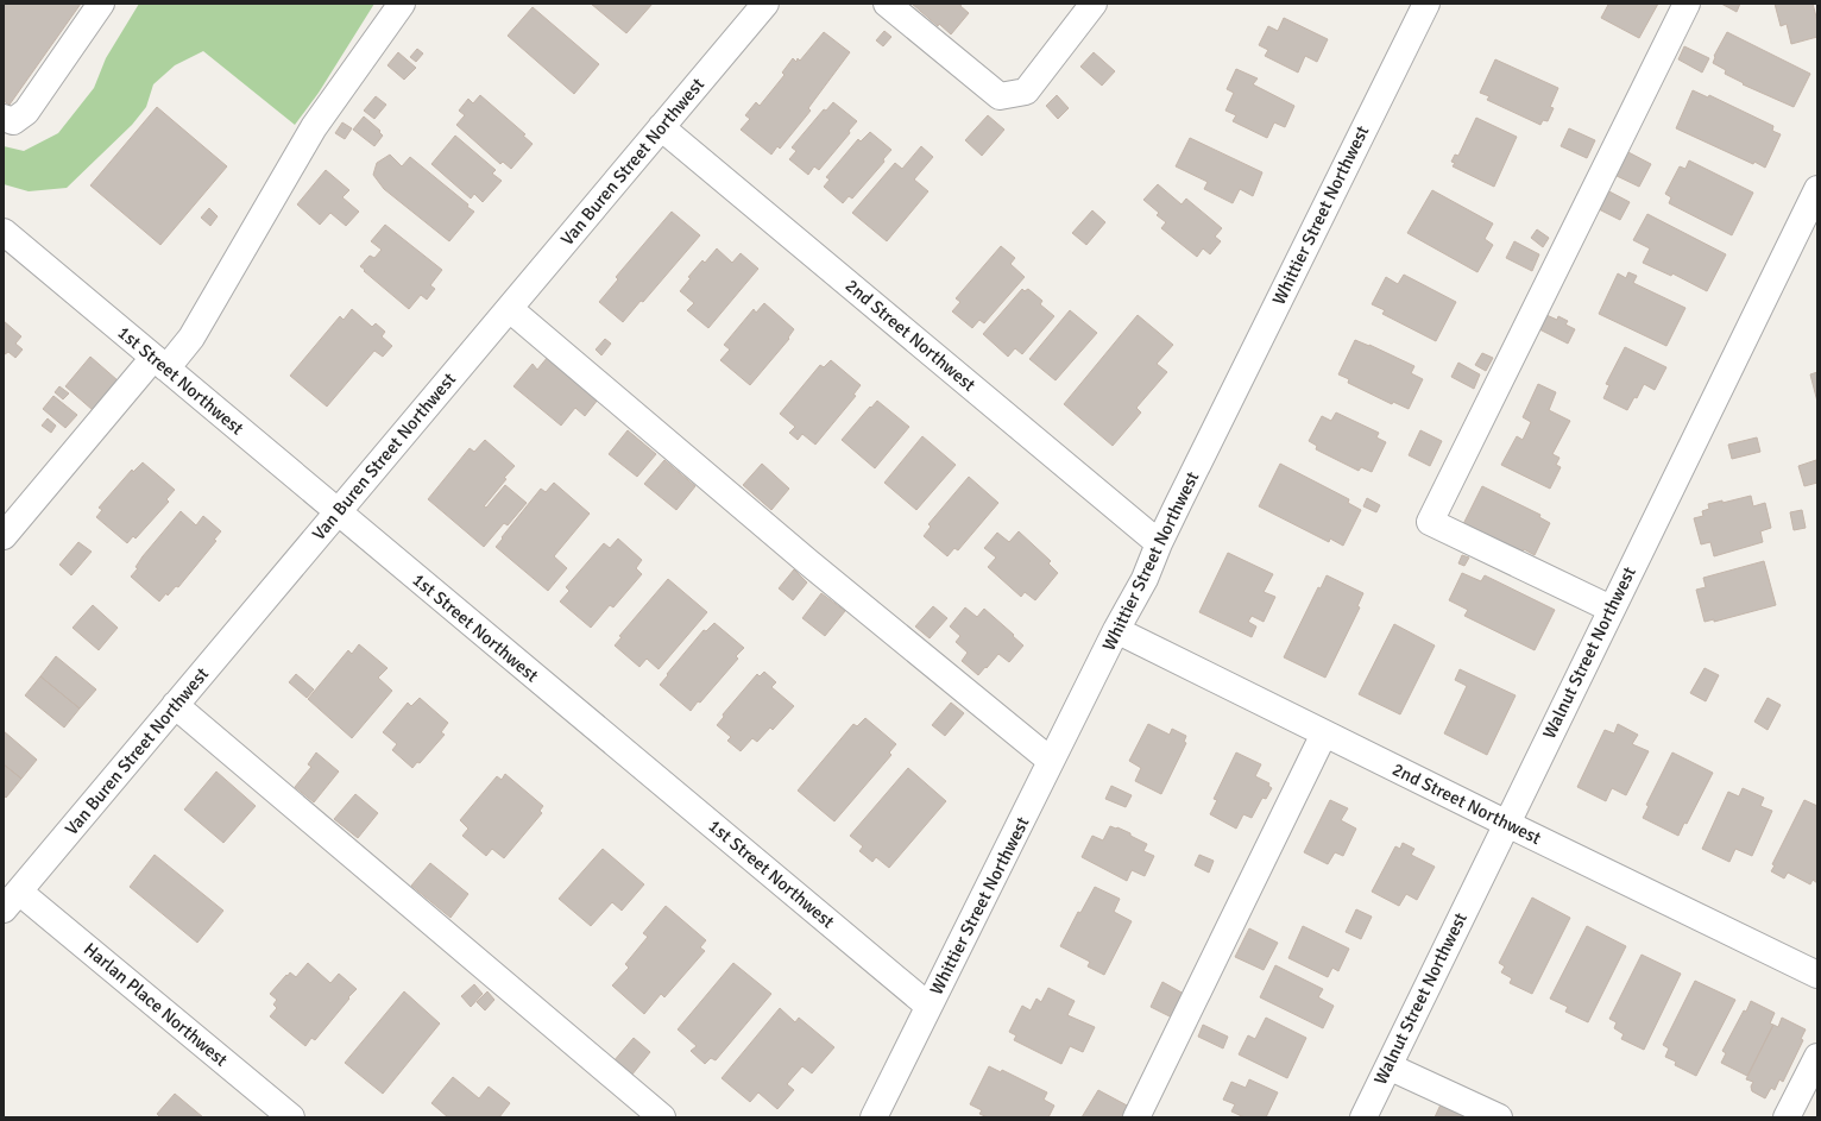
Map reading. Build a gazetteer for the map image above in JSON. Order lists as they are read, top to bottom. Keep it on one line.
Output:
{"streets":{"street":["Van Buren Street Northwest","Whittier Street Northwest","2nd Street Northwest","1st Street Northwest","Walnut Street Northwest","Harlan Place Northwest"]},"crossings":[["Van Buren Street Northwest","2nd Street Northwest"],["Van Buren Street Northwest","1st Street Northwest"],["Van Buren Street Northwest","Harlan Place Northwest"],["Whittier Street Northwest","2nd Street Northwest"],["Whittier Street Northwest","1st Street Northwest"],["2nd Street Northwest","Walnut Street Northwest"]]}
